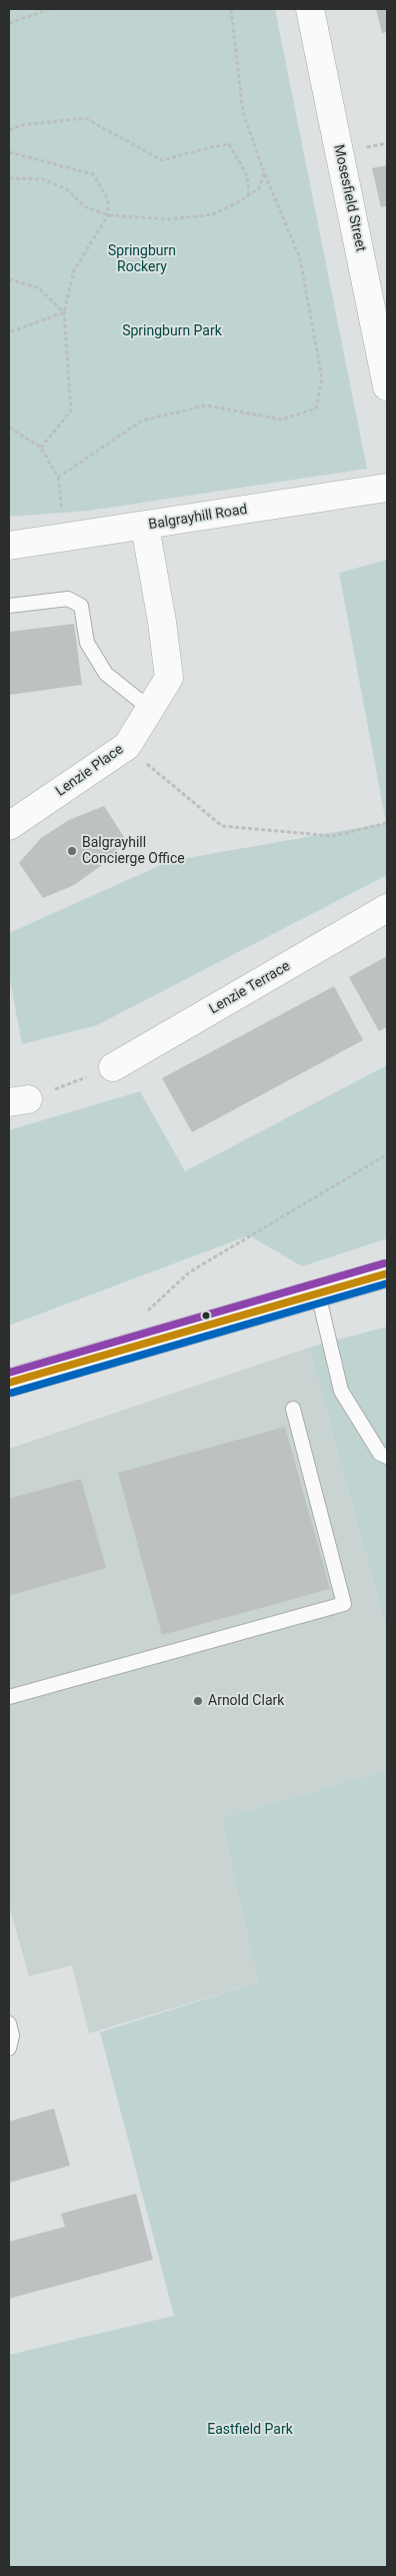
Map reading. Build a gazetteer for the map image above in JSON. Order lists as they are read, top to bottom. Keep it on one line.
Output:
{"streets":{"street":["Mosesfield Street","Balgrayhill Road","Lenzie Place","Lenzie Terrace"]},"crossings":[["Balgrayhill Road","Lenzie Place"]],"parks":["Springburn Rockery","Springburn Park","Eastfield Park"],"places":["Balgrayhill Concierge Office","Arnold Clark"]}
